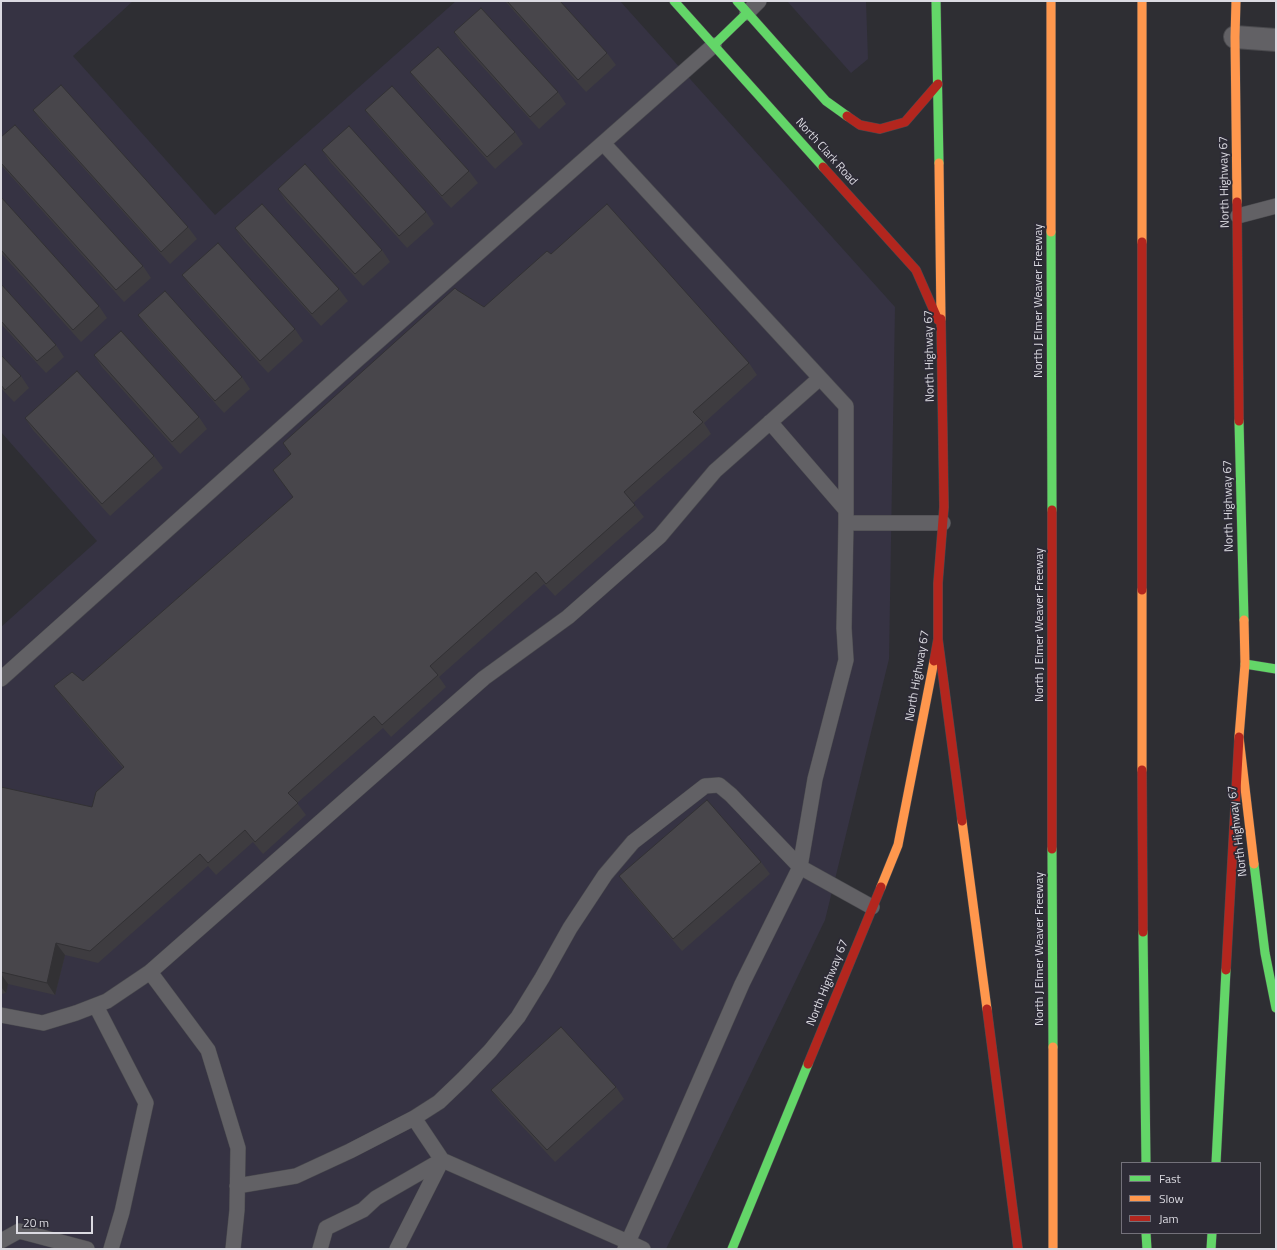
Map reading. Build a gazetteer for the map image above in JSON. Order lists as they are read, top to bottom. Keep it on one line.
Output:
{"streets":{"main road":["North Clark Road","North Highway 67","North J Elmer Weaver Freeway"]},"crossings":[["North Clark Road","North Highway 67"]],"legend":["Fast","Slow","Jam"],"scale_bar":"20 m"}
